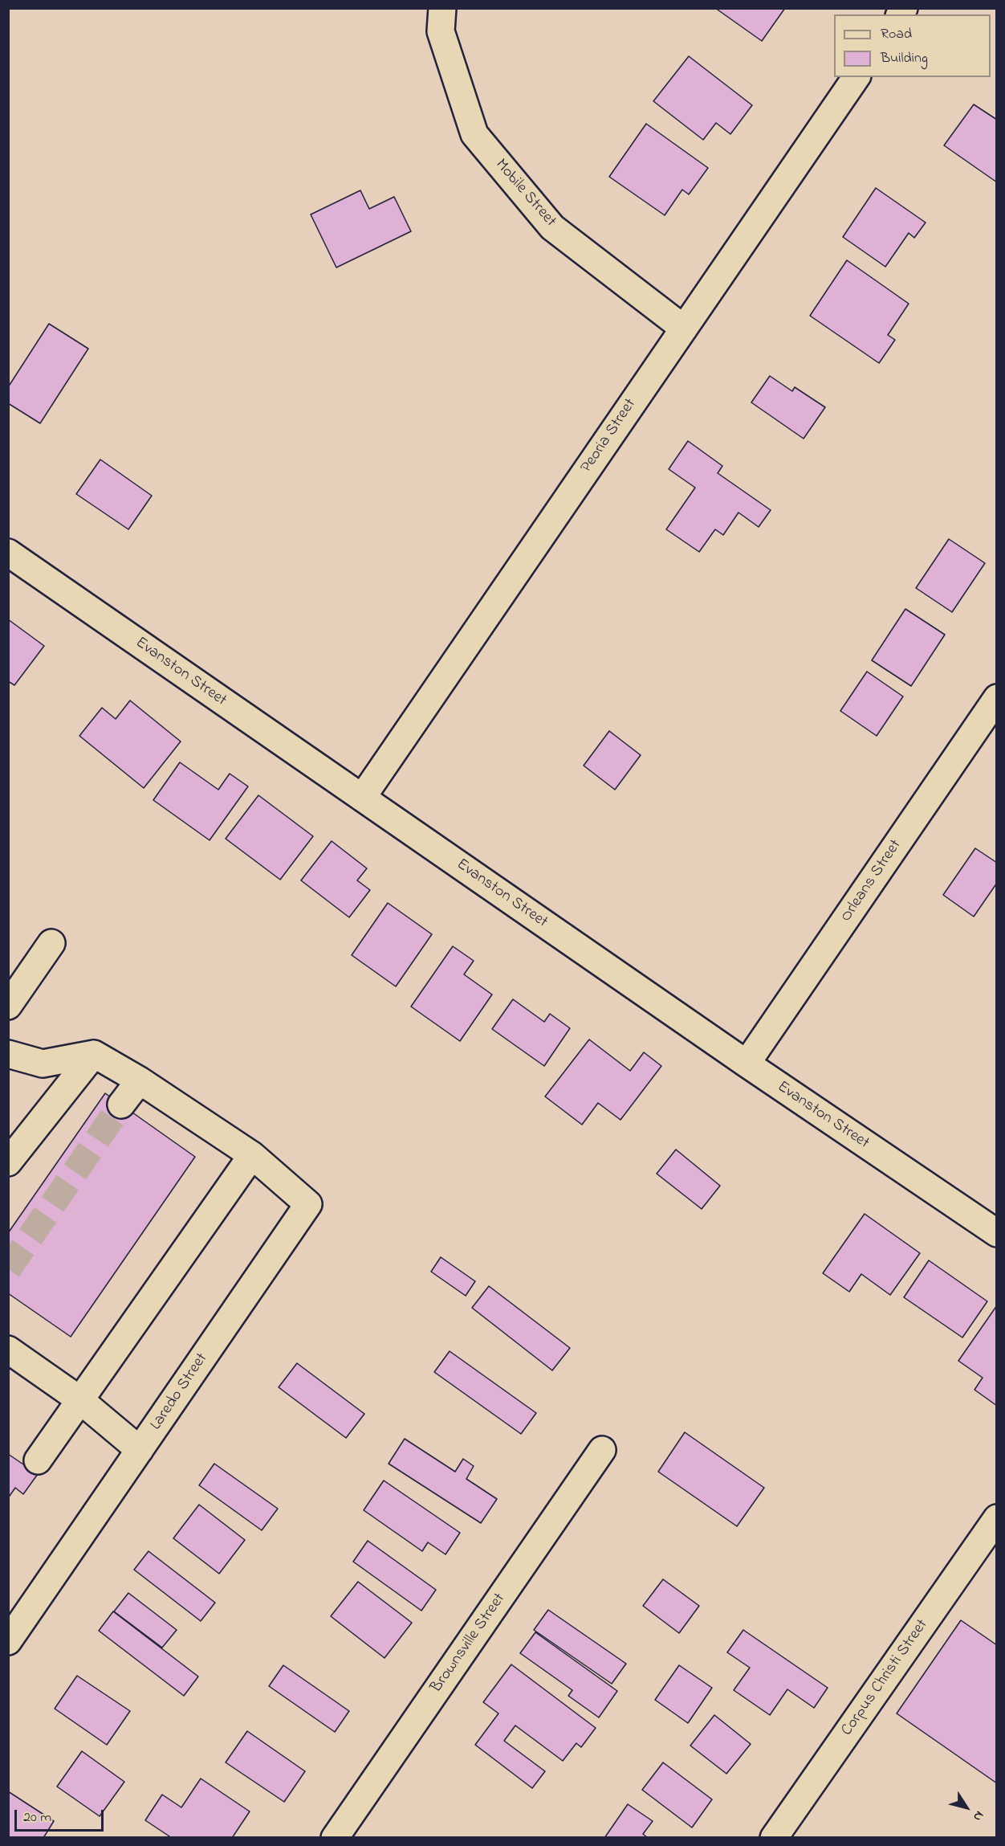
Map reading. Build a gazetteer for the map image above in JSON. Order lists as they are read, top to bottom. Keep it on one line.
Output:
{"streets":{"street":["Mobile Street","Peoria Street","Evanston Street","Orleans Street","Laredo Street","Brownsville Street","Corpus Christi Street"]},"crossings":[["Mobile Street","Peoria Street"],["Peoria Street","Evanston Street"],["Evanston Street","Orleans Street"]],"legend":["Road","Building"],"scale_bar":"20 m","north":"bottom right"}
